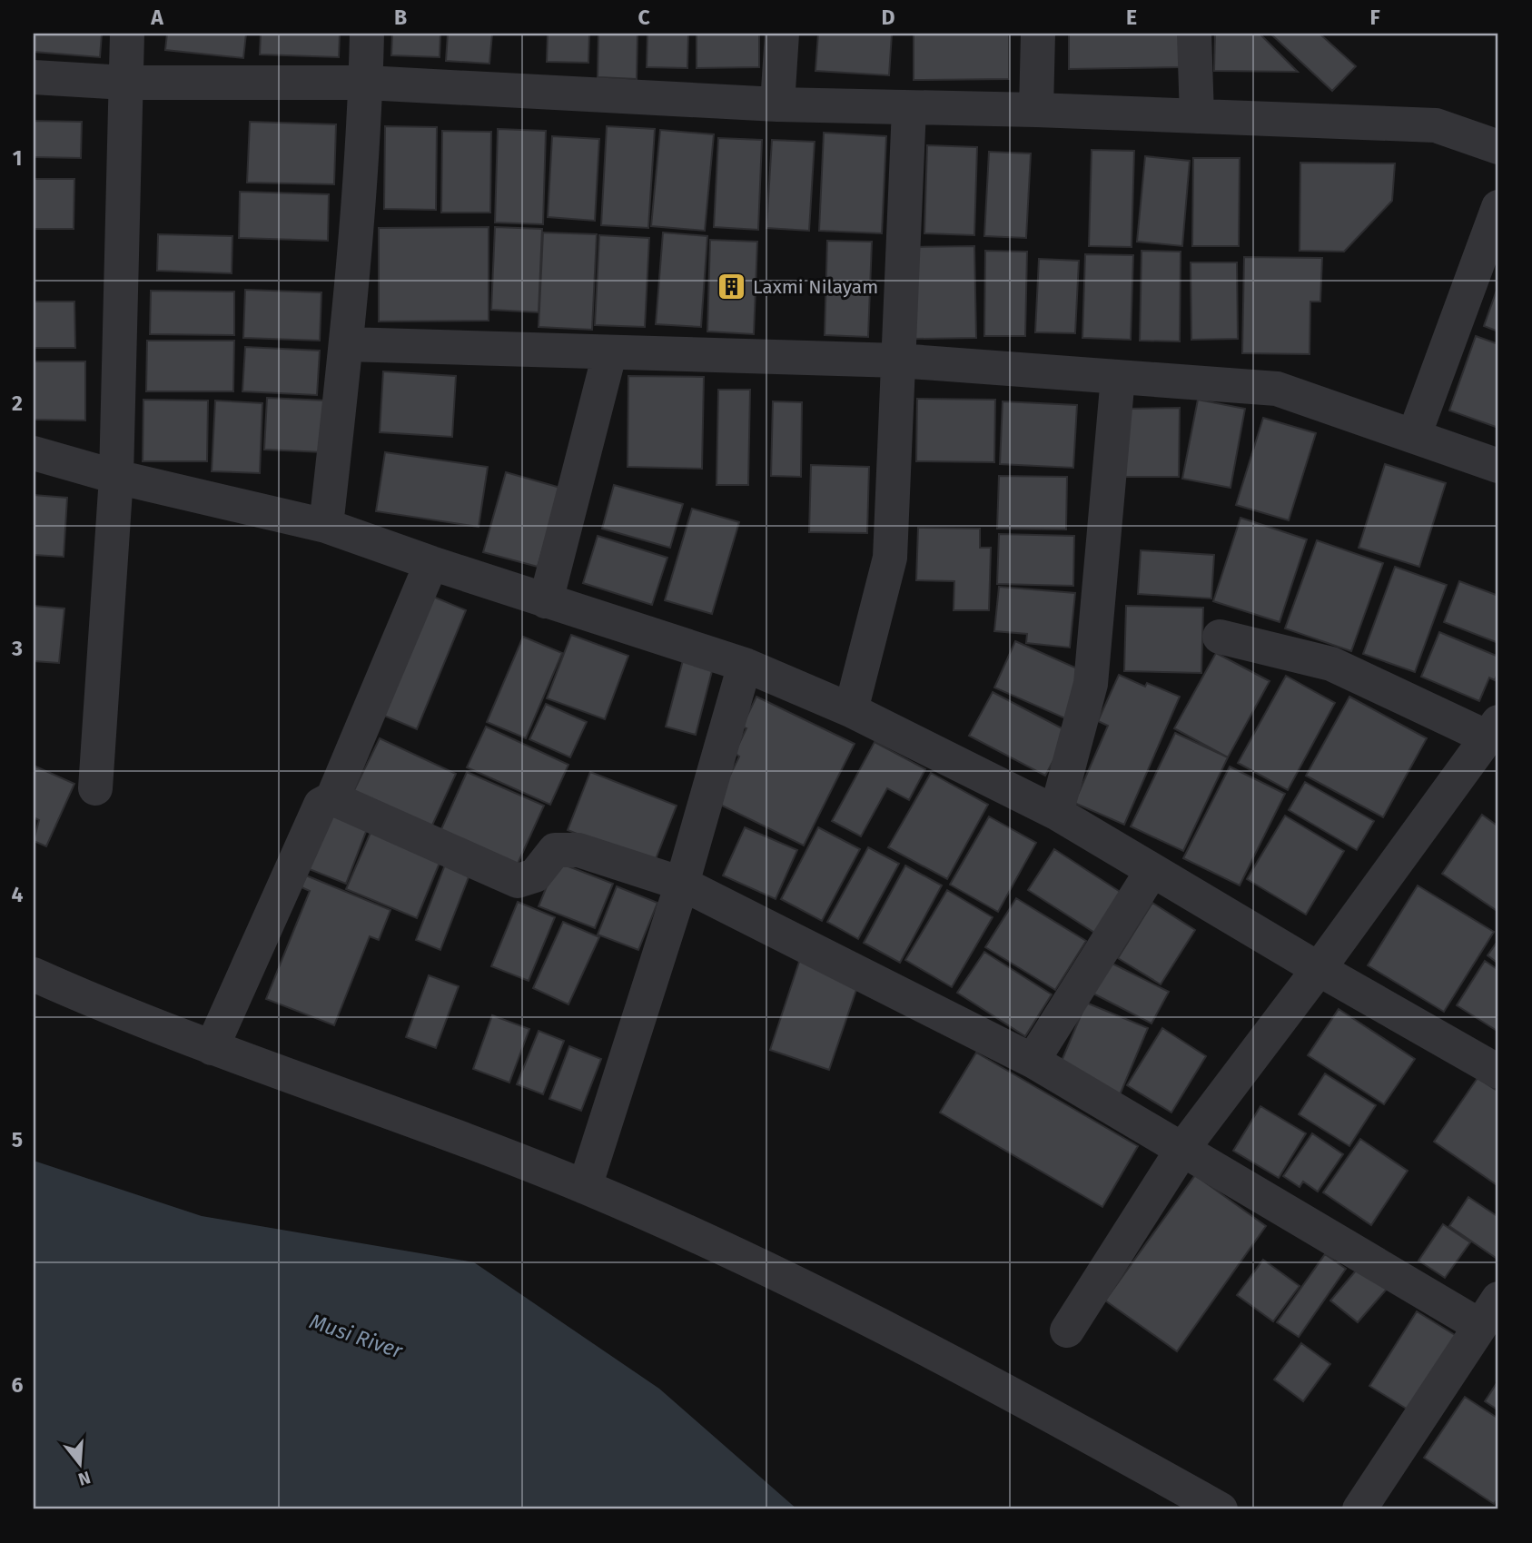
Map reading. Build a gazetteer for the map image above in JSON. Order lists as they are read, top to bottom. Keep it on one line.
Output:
{"water":["Musi River"],"places":{"building":["Laxmi Nilayam"]},"north":"bottom","grid":{"columns":["A","B","C","D","E","F"],"rows":["1","2","3","4","5","6"]}}
